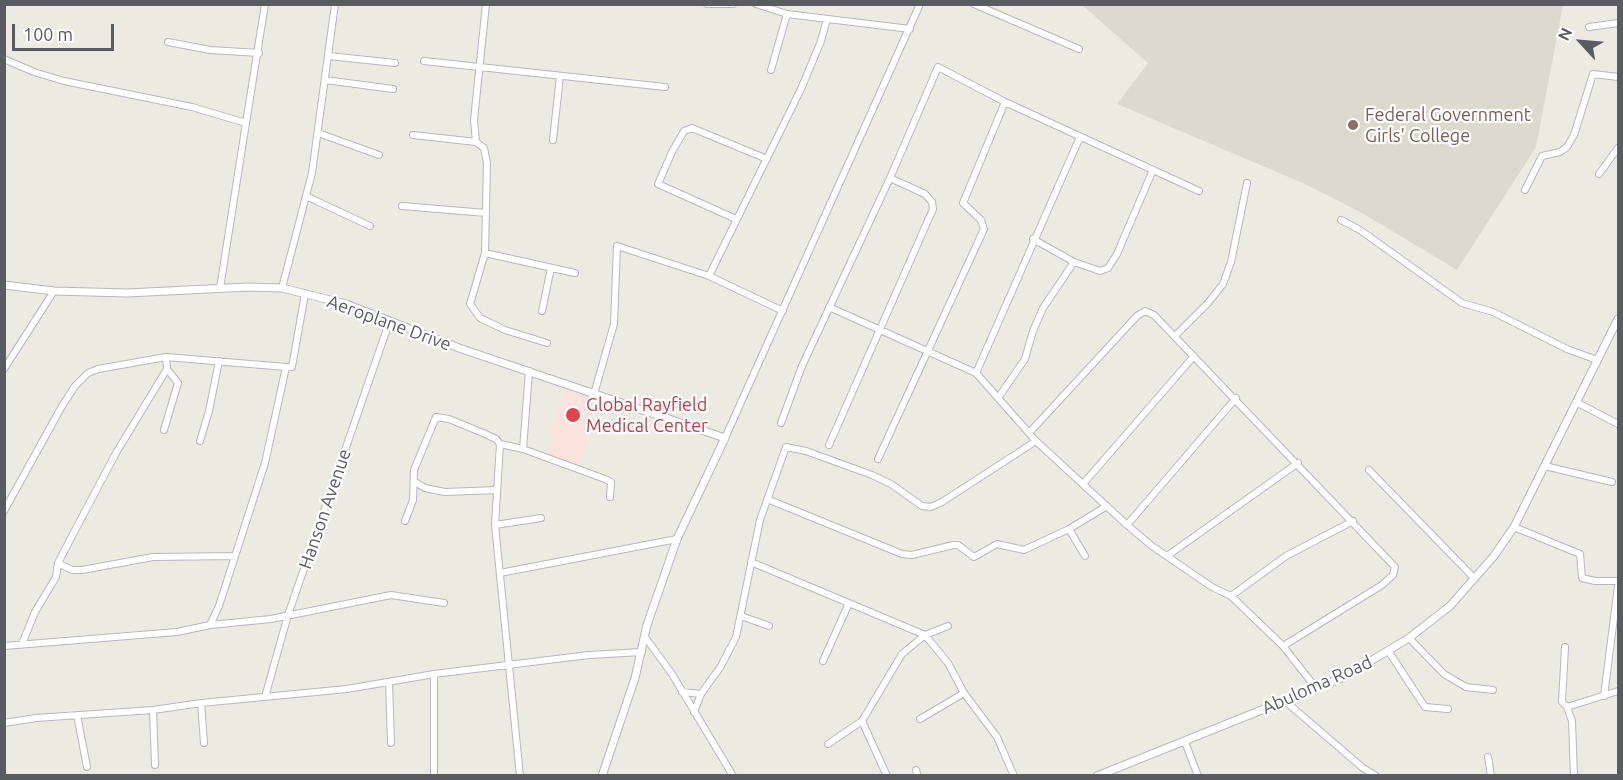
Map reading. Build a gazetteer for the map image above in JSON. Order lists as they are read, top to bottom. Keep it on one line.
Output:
{"streets":{"street":["Aeroplane Drive","Hanson Avenue","Abuloma Road"]},"crossings":[["Aeroplane Drive","Hanson Avenue"]],"places":["Federal Government Girls' College","Global Rayfield Medical Center"],"scale_bar":"100 m","north":"top left"}
